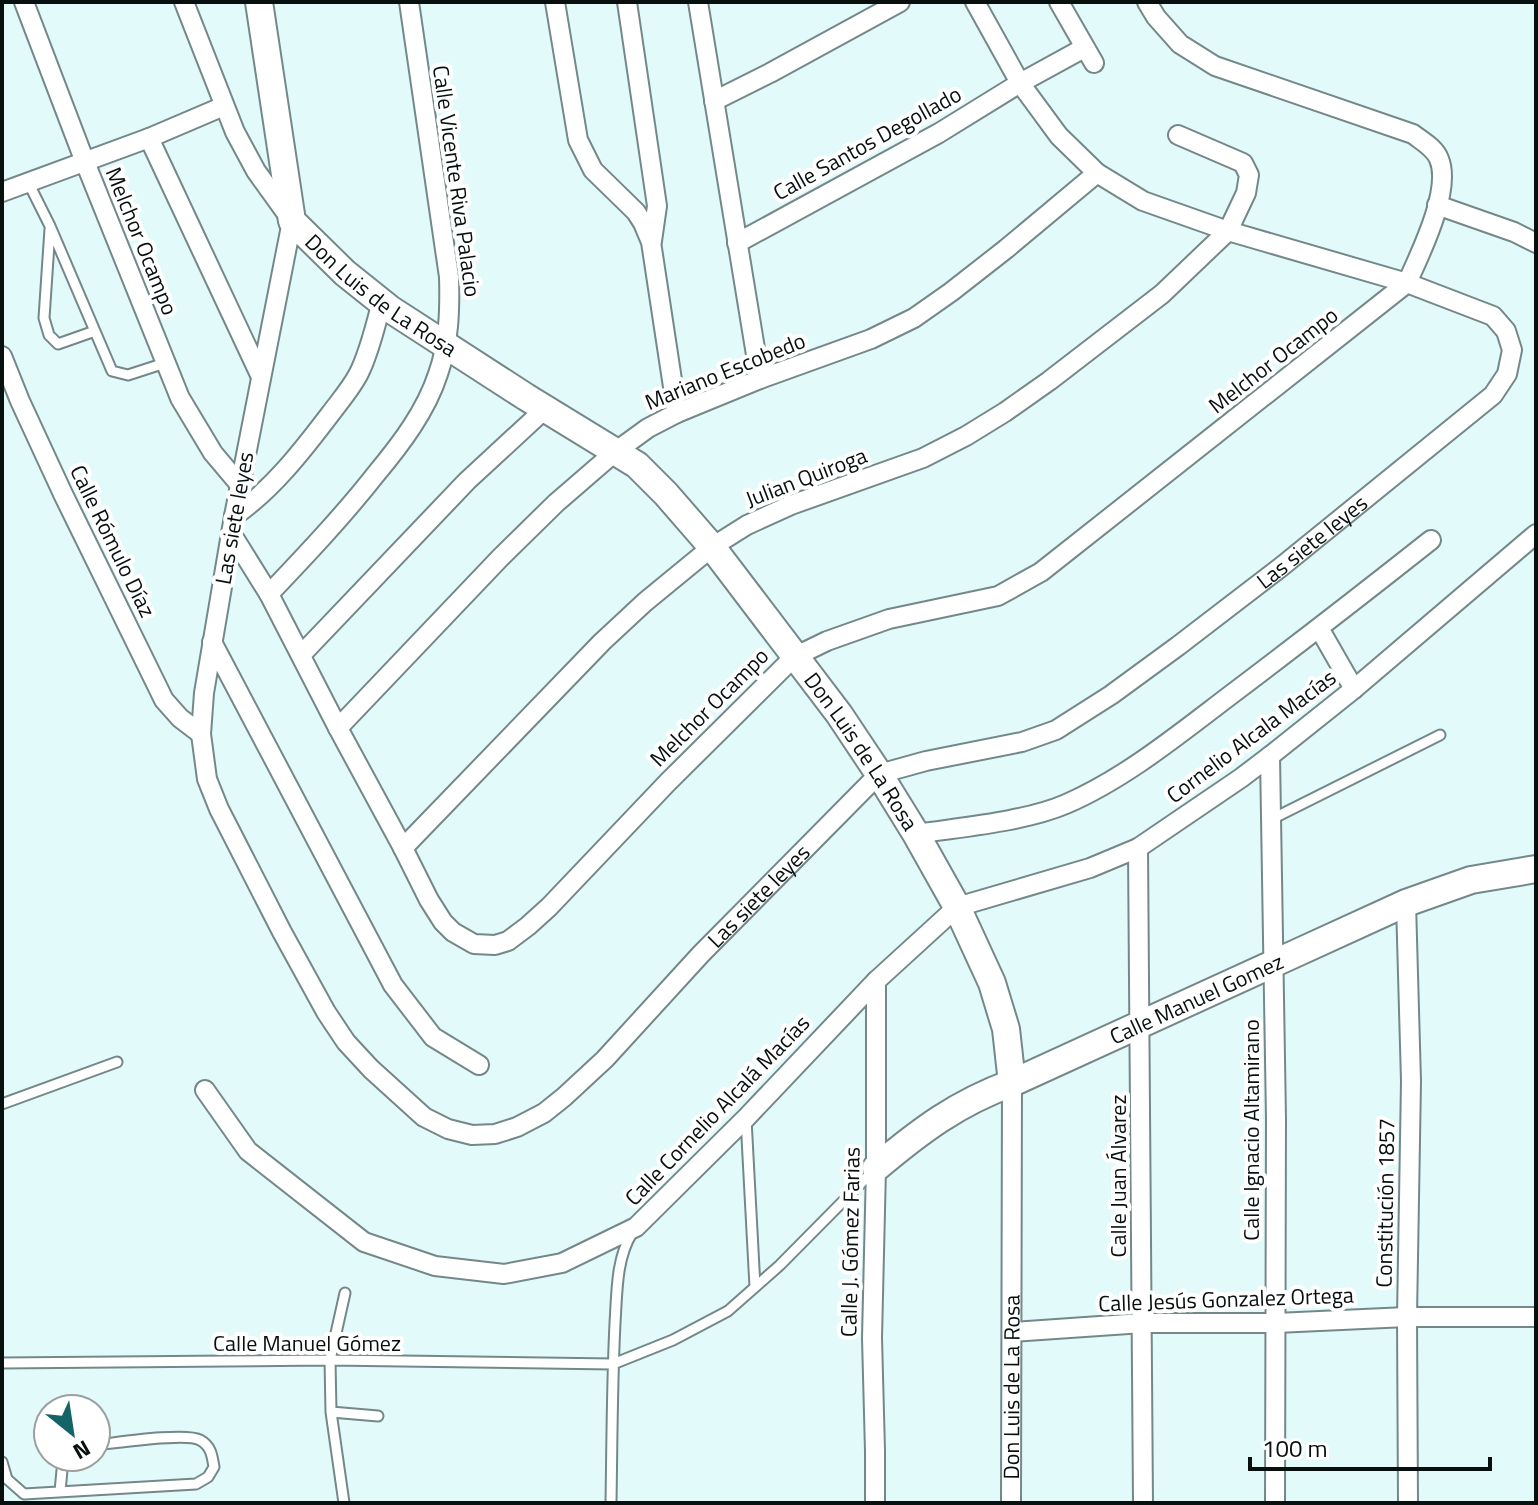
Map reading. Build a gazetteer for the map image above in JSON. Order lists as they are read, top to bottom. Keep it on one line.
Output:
{"streets":{"street":["Calle Santos Degollado","Calle Vicente Riva Palacio","Melchor Ocampo","Don Luis de La Rosa","Mariano Escobedo","Julian Quiroga","Las siete leyes","Calle Rómulo Díaz","Cornelio Alcala Macías","Calle Manuel Gomez","Calle Cornelio Alcalá Macías","Calle Ignacio Altamirano","Calle Juan Álvarez","Constitución 1857","Calle J. Gómez Farias","Calle Jesús Gonzalez Ortega"],"lane":["Calle Manuel Gómez"]},"crossings":[["Calle Santos Degollado","Las siete leyes"],["Calle Vicente Riva Palacio","Melchor Ocampo"],["Calle Vicente Riva Palacio","Don Luis de La Rosa"],["Melchor Ocampo","Don Luis de La Rosa"],["Melchor Ocampo","Mariano Escobedo"],["Melchor Ocampo","Julian Quiroga"],["Melchor Ocampo","Las siete leyes"],["Don Luis de La Rosa","Mariano Escobedo"],["Don Luis de La Rosa","Julian Quiroga"],["Don Luis de La Rosa","Las siete leyes"],["Don Luis de La Rosa","Cornelio Alcala Macías"],["Don Luis de La Rosa","Calle Manuel Gomez"],["Don Luis de La Rosa","Calle Cornelio Alcalá Macías"],["Don Luis de La Rosa","Calle Jesús Gonzalez Ortega"],["Mariano Escobedo","Las siete leyes"],["Julian Quiroga","Las siete leyes"],["Las siete leyes","Calle Rómulo Díaz"],["Cornelio Alcala Macías","Calle Cornelio Alcalá Macías"],["Cornelio Alcala Macías","Calle Ignacio Altamirano"],["Cornelio Alcala Macías","Calle Juan Álvarez"],["Calle Manuel Gomez","Calle Ignacio Altamirano"],["Calle Manuel Gomez","Calle Juan Álvarez"],["Calle Manuel Gomez","Constitución 1857"],["Calle Manuel Gomez","Calle J. Gómez Farias"],["Calle Cornelio Alcalá Macías","Calle J. Gómez Farias"],["Calle Ignacio Altamirano","Calle Jesús Gonzalez Ortega"],["Calle Juan Álvarez","Calle Jesús Gonzalez Ortega"],["Constitución 1857","Calle Jesús Gonzalez Ortega"]],"scale_bar":"100 m","north":"bottom right"}
